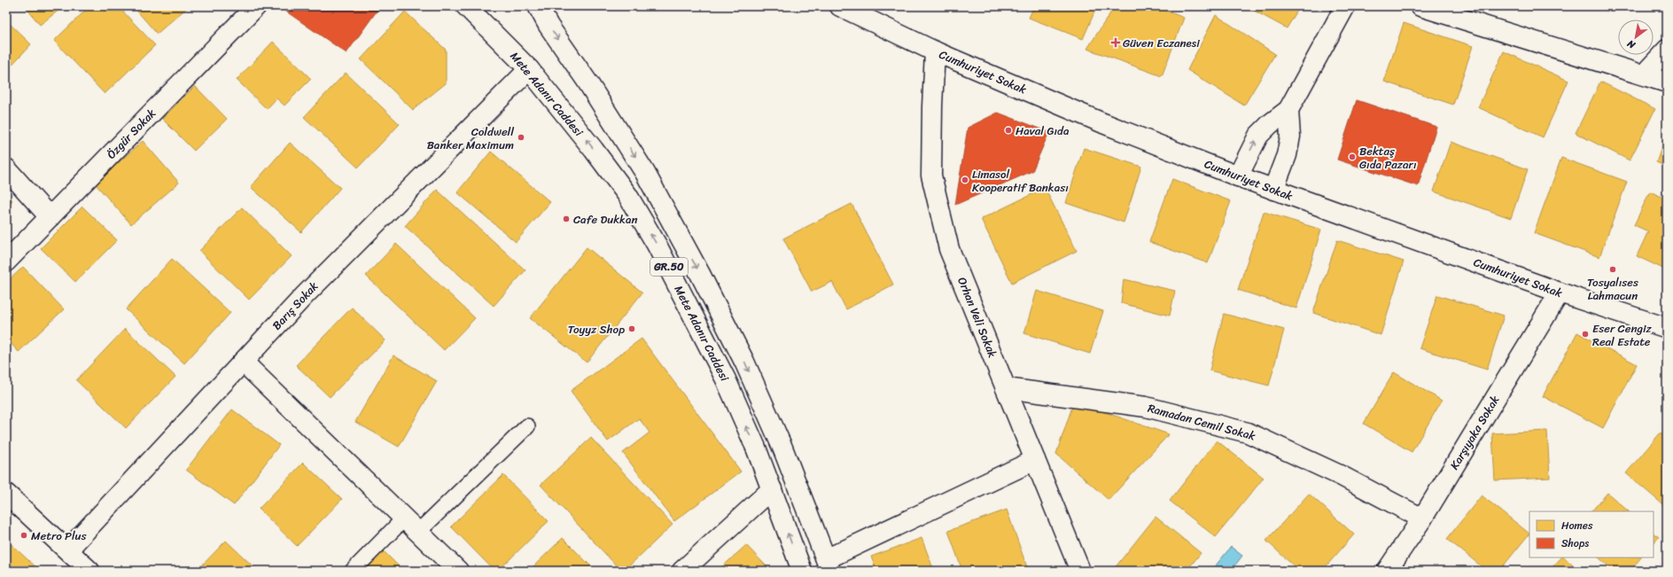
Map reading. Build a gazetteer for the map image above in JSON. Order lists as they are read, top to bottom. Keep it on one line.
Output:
{"streets":{"street":["Cumhuriyet Sokak","Mete Adanır Caddesi","Özgür Sokak","GR.50","Barış Sokak","Orhan Veli Sokak","Ramadan Cemil Sokak","Karşıyaka Sokak"]},"crossings":[["Cumhuriyet Sokak","Orhan Veli Sokak"],["Cumhuriyet Sokak","Karşıyaka Sokak"],["Mete Adanır Caddesi","Barış Sokak"],["Orhan Veli Sokak","Ramadan Cemil Sokak"],["Ramadan Cemil Sokak","Karşıyaka Sokak"]],"places":{"health":["Güven Eczanesi"],"other":["Haval Gıda","Coldwell Banker Maximum","Bektaş Gıda Pazarı","Limasol Kooperatif Bankası","Cafe Dukkan","Tosyalıses Lahmacun","Toyyz Shop","Eser Cengiz Real Estate","Metro Plus"]},"legend":["Homes","Shops"],"north":"bottom left"}
